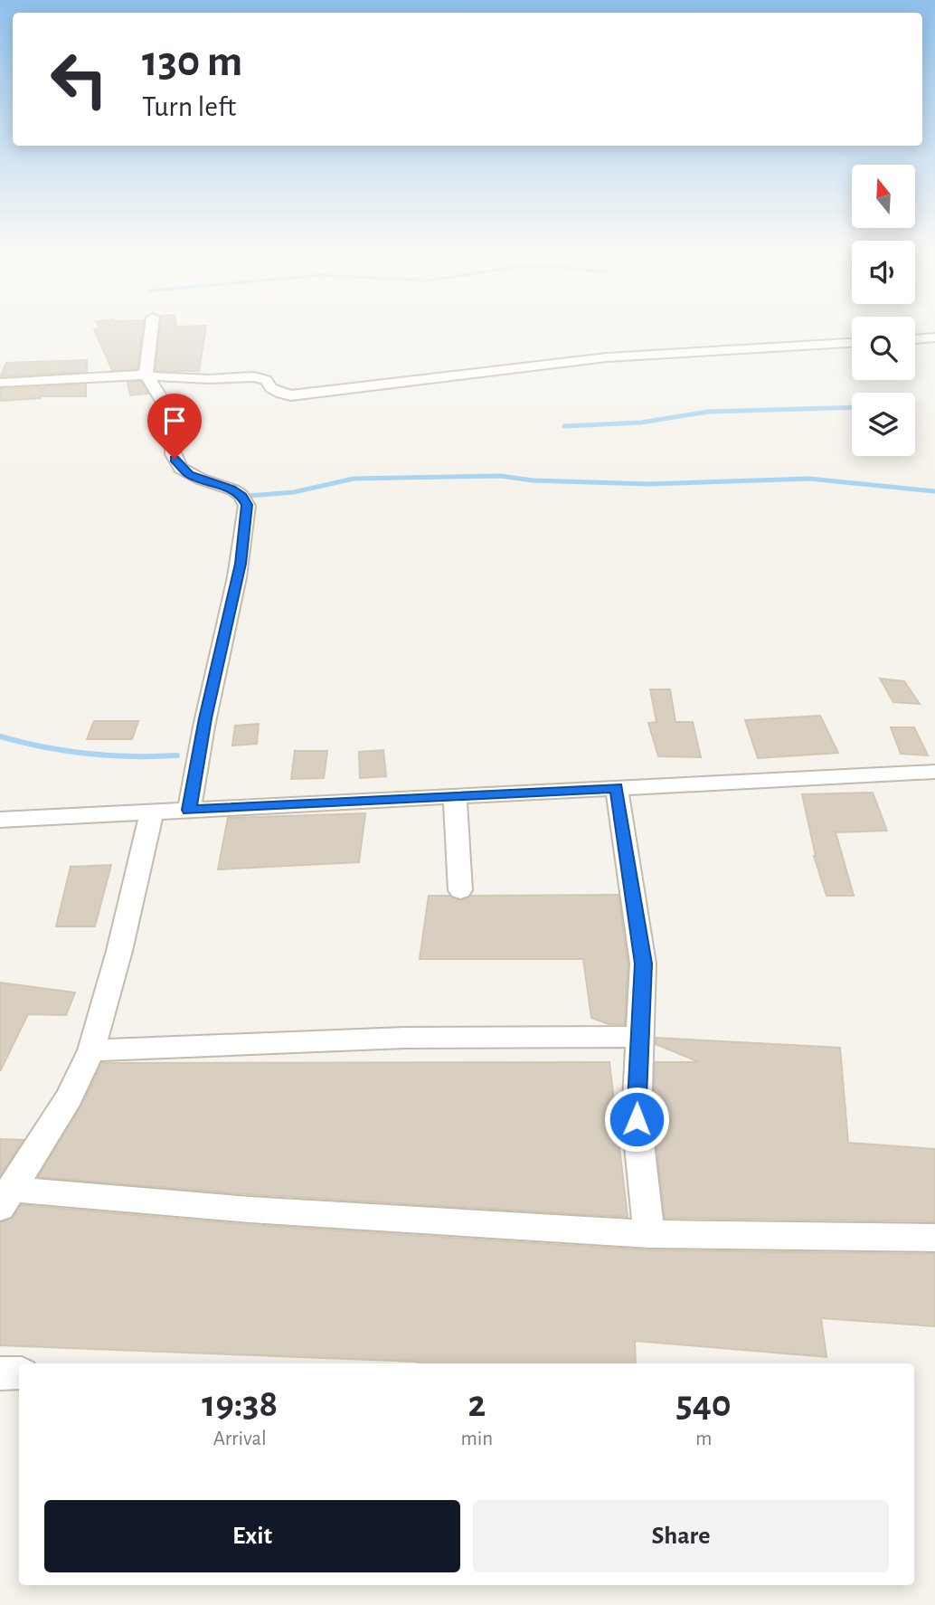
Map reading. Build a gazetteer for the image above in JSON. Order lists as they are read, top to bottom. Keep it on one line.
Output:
{"north":"top","page":{"turn":["130 m","Turn left"],"eta":["19:38","Arrival","2","min","540","m"],"buttons":["Exit","Share"]}}
